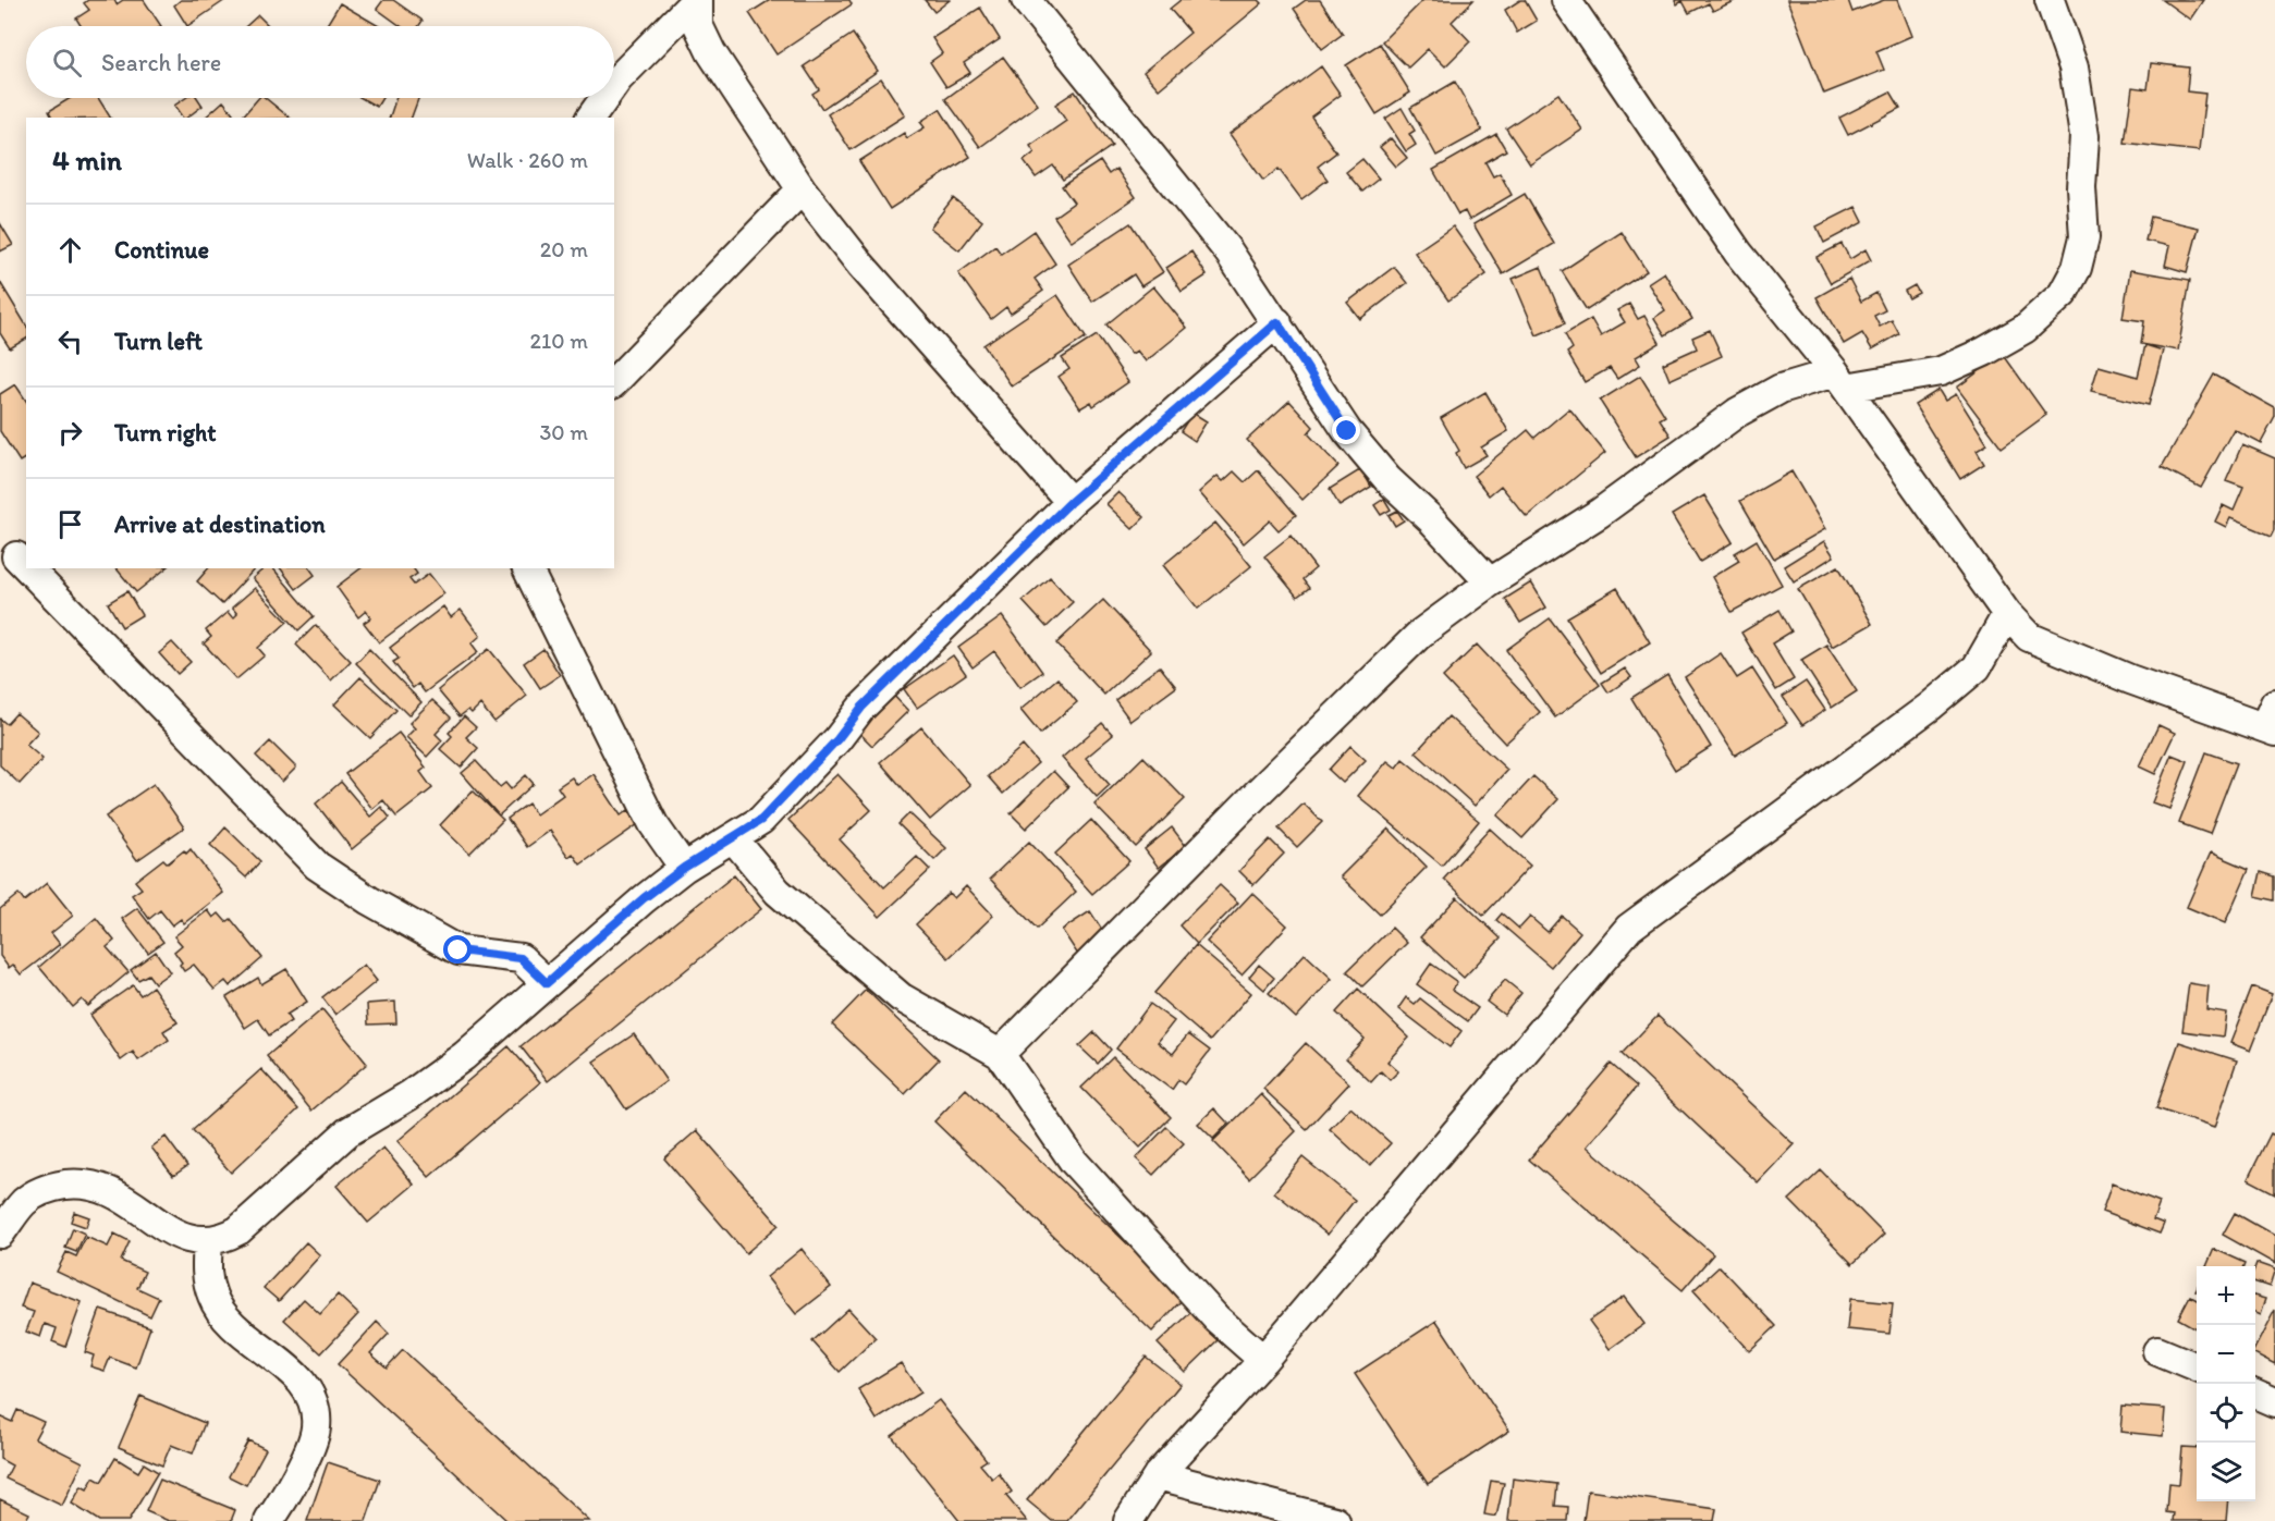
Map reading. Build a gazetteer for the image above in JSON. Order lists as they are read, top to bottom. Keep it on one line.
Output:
{"page":{"search":"Search here","heading":["4 min","Walk · 260 m"],"list":[["Continue","20 m"],["Turn left","210 m"],["Turn right","30 m"],"Arrive at destination"],"map_buttons":["+","−"]}}
